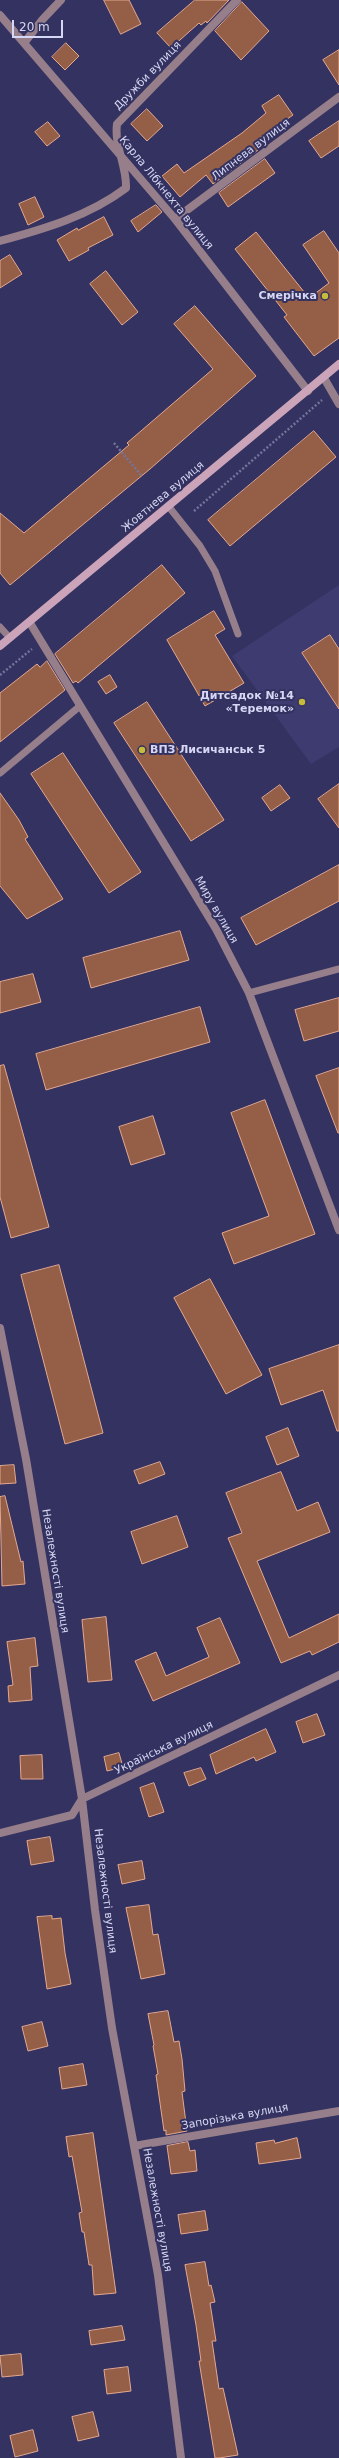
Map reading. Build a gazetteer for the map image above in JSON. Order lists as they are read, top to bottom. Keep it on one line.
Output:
{"streets":{"main road":["Жовтнева вулиця"],"street":["Дружби вулиця","Липнева вулиця","Карла Лібкнехта вулиця","Миру вулиця","Незалежності вулиця","Українська вулиця","Запорізька вулиця"]},"crossings":[["Дружби вулиця","Карла Лібкнехта вулиця"],["Липнева вулиця","Карла Лібкнехта вулиця"],["Карла Лібкнехта вулиця","Жовтнева вулиця"],["Жовтнева вулиця","Миру вулиця"],["Незалежності вулиця","Українська вулиця"],["Незалежності вулиця","Запорізька вулиця"]],"places":["Смерiчка","Дитсадок №14 «Теремок»","ВПЗ Лисичанськ 5"],"scale_bar":"20 m"}
